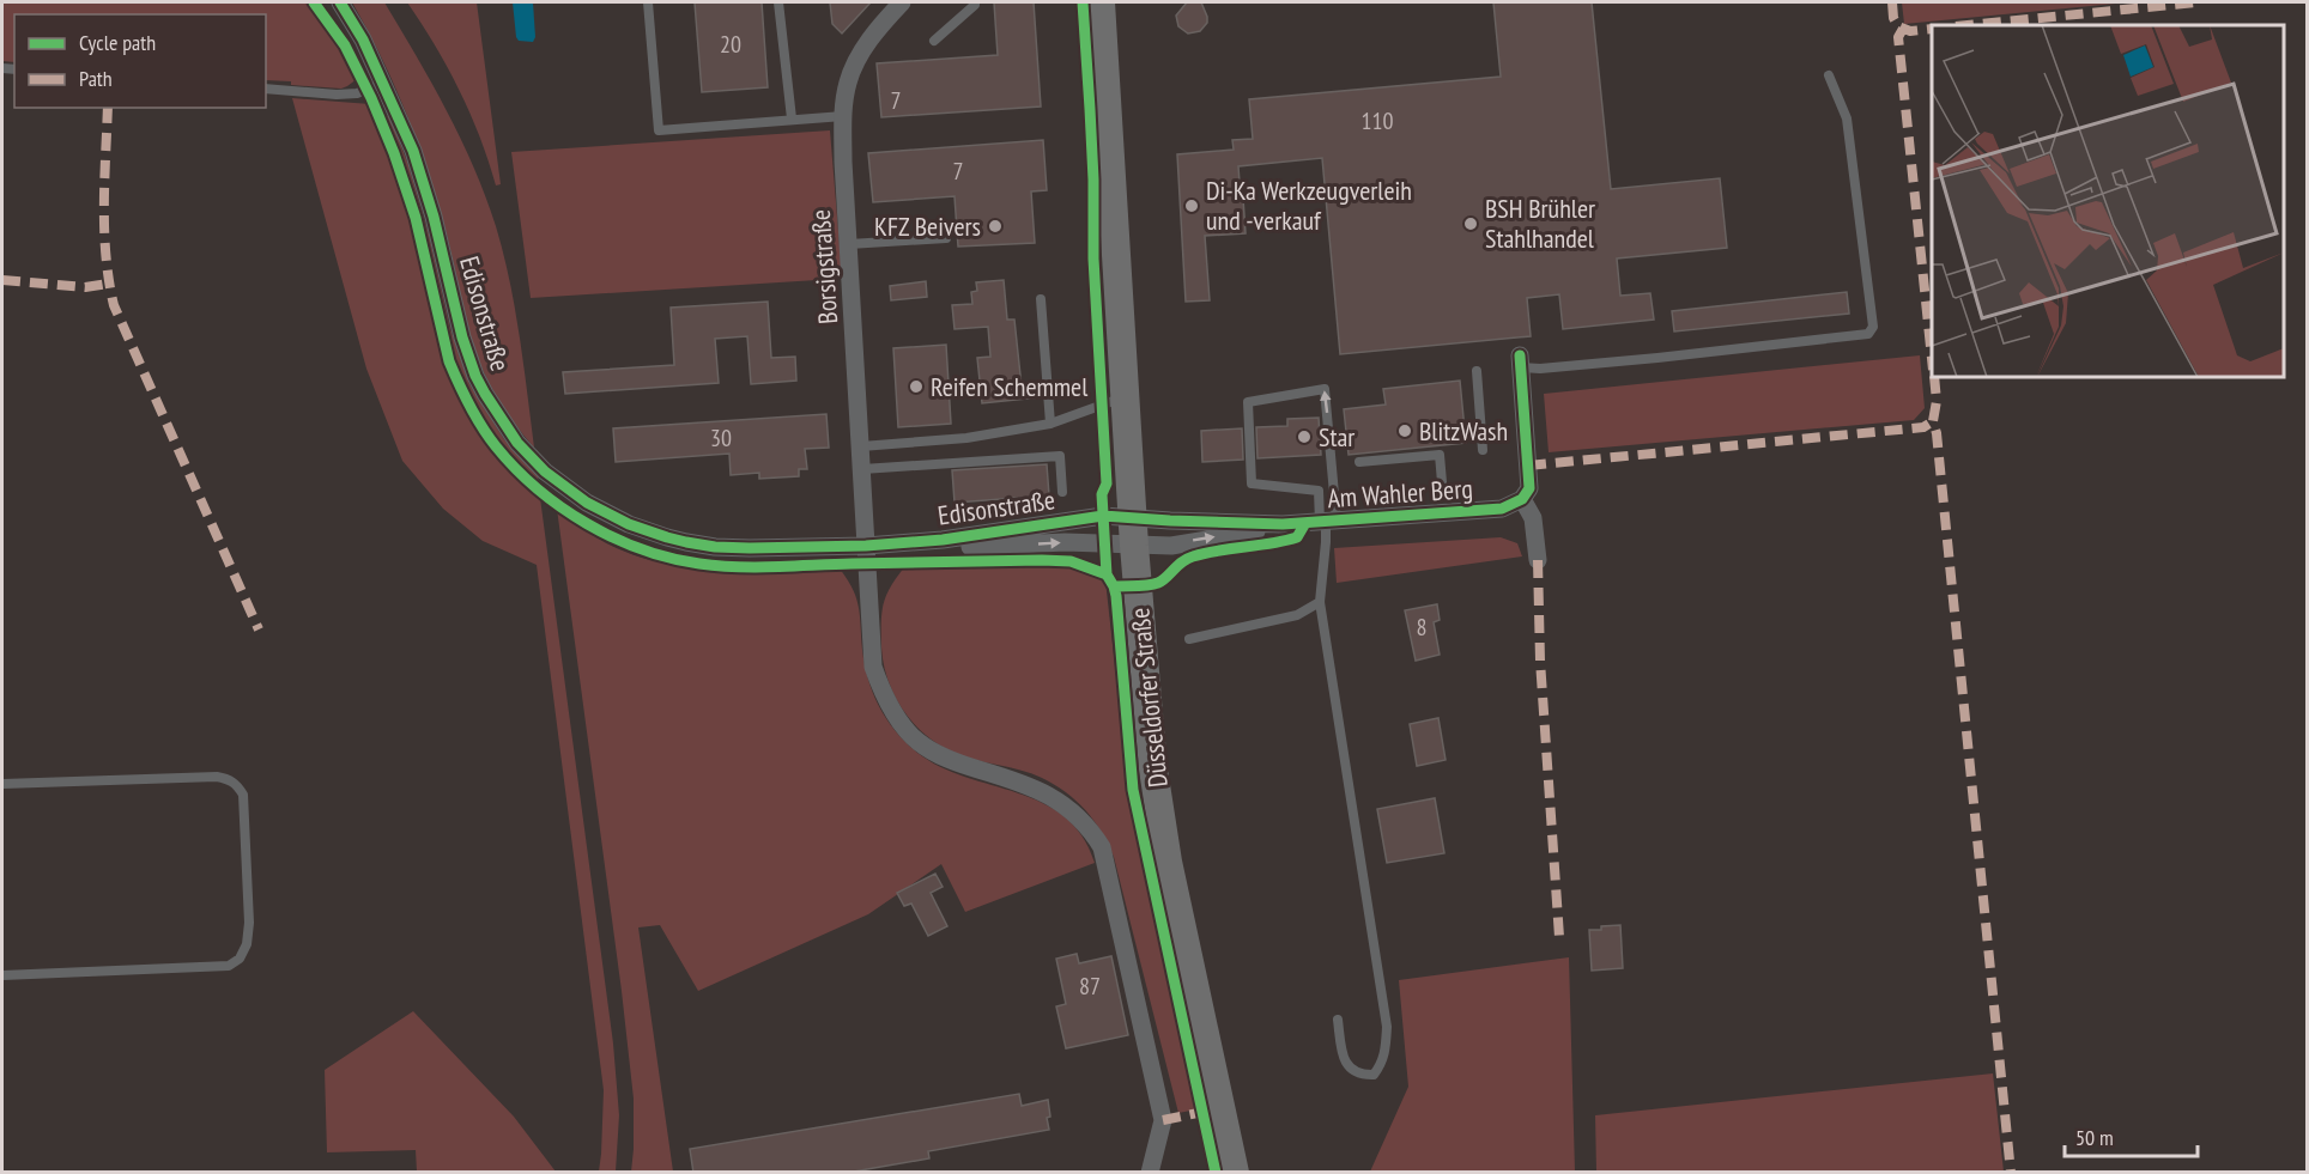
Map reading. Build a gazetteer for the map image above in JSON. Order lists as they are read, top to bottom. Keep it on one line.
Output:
{"streets":{"main road":["Düsseldorfer Straße"],"street":["Borsigstraße","Edisonstraße","Am Wahler Berg"]},"crossings":[["Borsigstraße","Edisonstraße"],["Edisonstraße","Am Wahler Berg"],["Edisonstraße","Düsseldorfer Straße"],["Am Wahler Berg","Düsseldorfer Straße"]],"places":["Di-Ka Werkzeugverleih und -verkauf","BSH Brühler Stahlhandel","KFZ Beivers","Reifen Schemmel","BlitzWash","Star"],"house_numbers":["20","7","110","7","30","8","87"],"legend":["Cycle path","Path"],"scale_bar":"50 m"}
